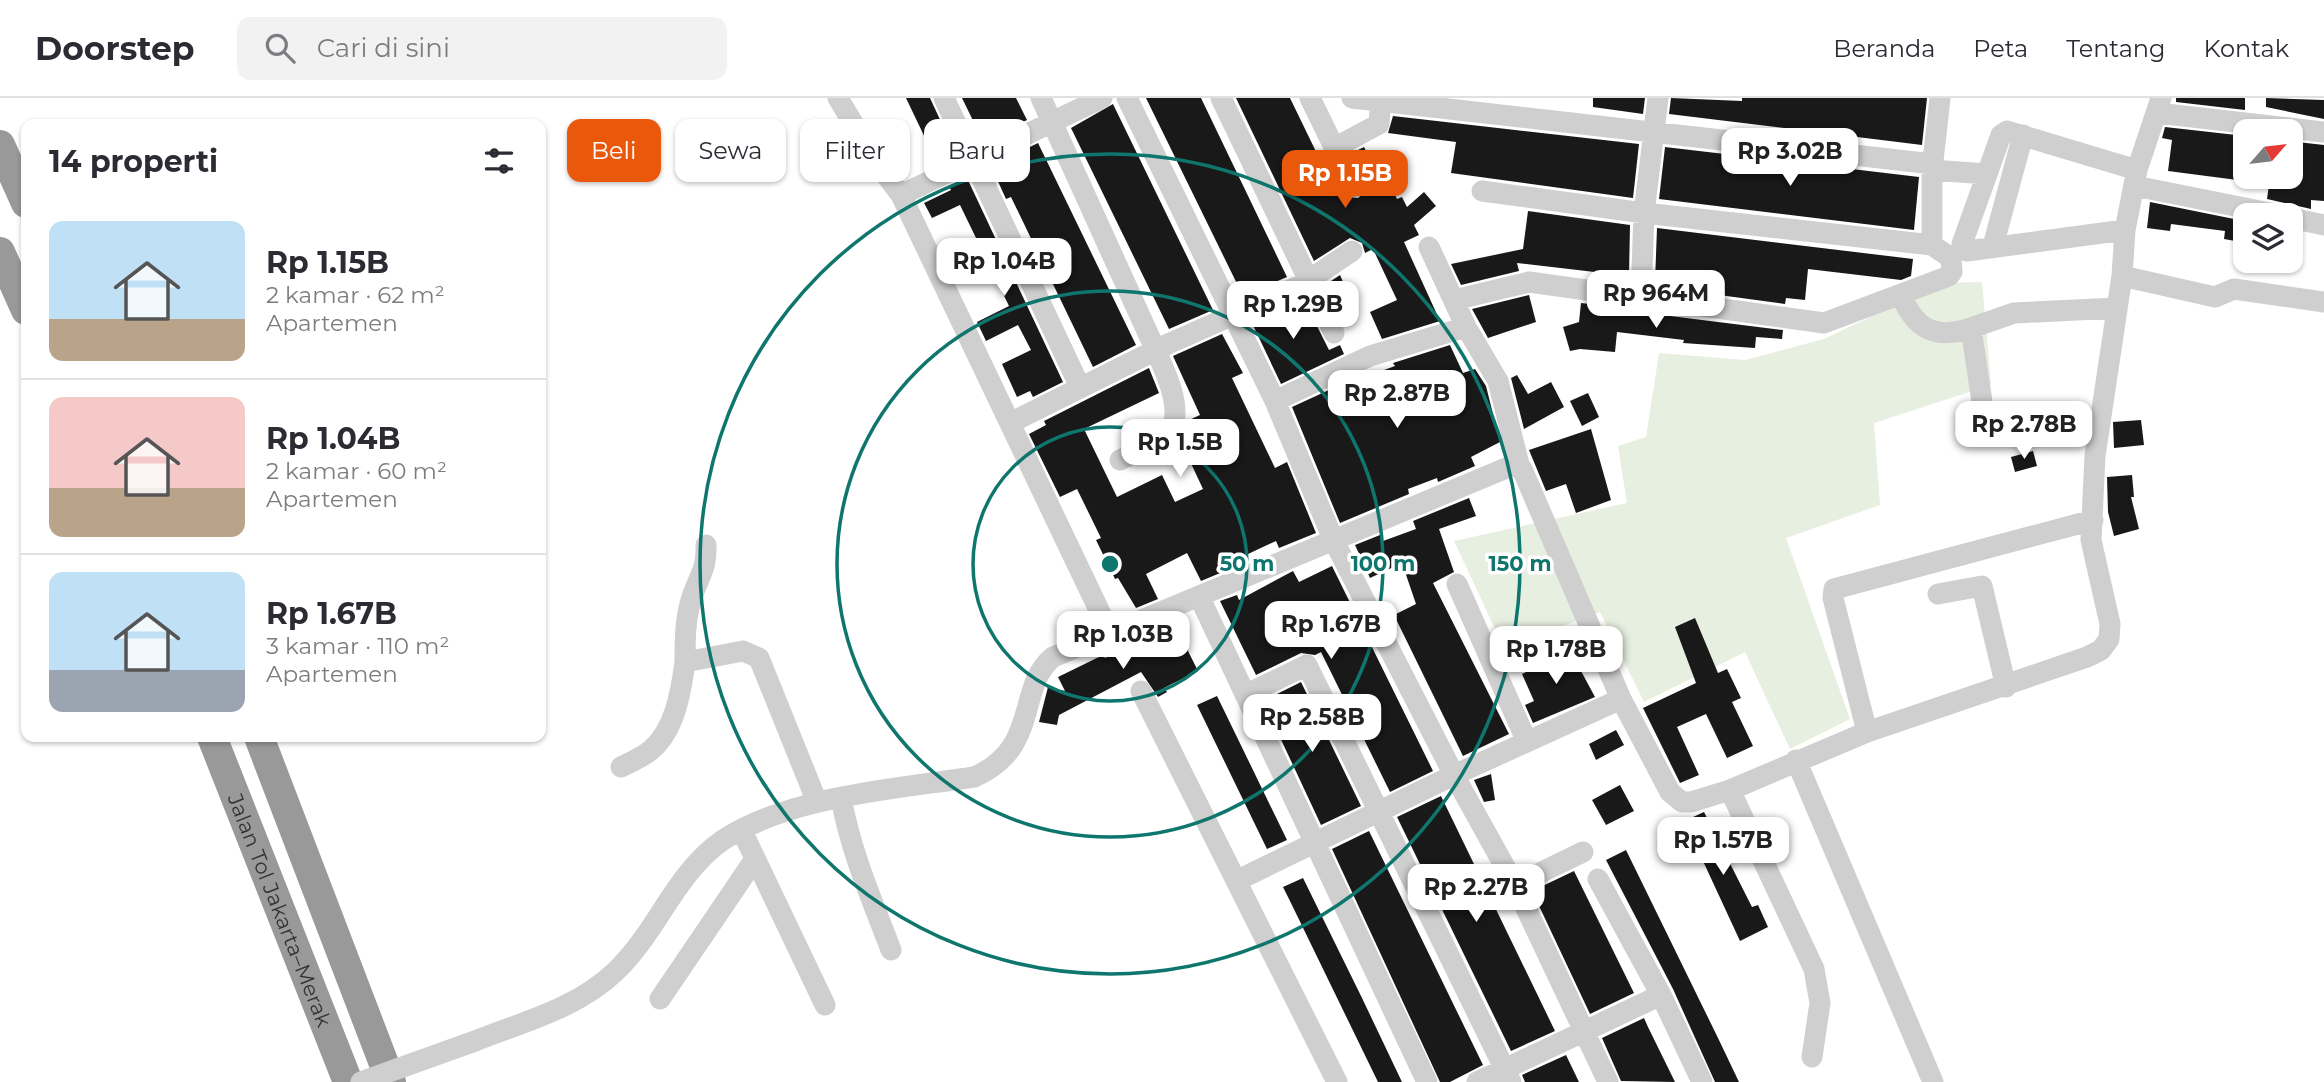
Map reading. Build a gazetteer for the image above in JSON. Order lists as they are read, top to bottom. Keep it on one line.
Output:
{"streets":{"highway":["Jalan Tol Jakarta–Merak"]},"north":"top right","page":{"header":"Doorstep","search":"Cari di sini","nav":["Beranda","Peta","Tentang","Kontak"],"chip":["Beli","Sewa","Filter","Baru"],"heading":"14 properti","price":["Rp 3.02B","Rp 1.15B","Rp 1.04B","Rp 964M","Rp 1.29B","Rp 2.87B","Rp 2.78B","Rp 1.5B","Rp 1.67B","Rp 1.03B","Rp 1.78B","Rp 2.58B","Rp 1.57B","Rp 2.27B"],"list":[{"name":"Rp 1.15B","note":"2 kamar · 62 m² · Apartemen"},{"name":"Rp 1.04B","note":"2 kamar · 60 m² · Apartemen"},{"name":"Rp 1.67B","note":"3 kamar · 110 m² · Apartemen"}]},"rings":["50 m","100 m","150 m"]}
